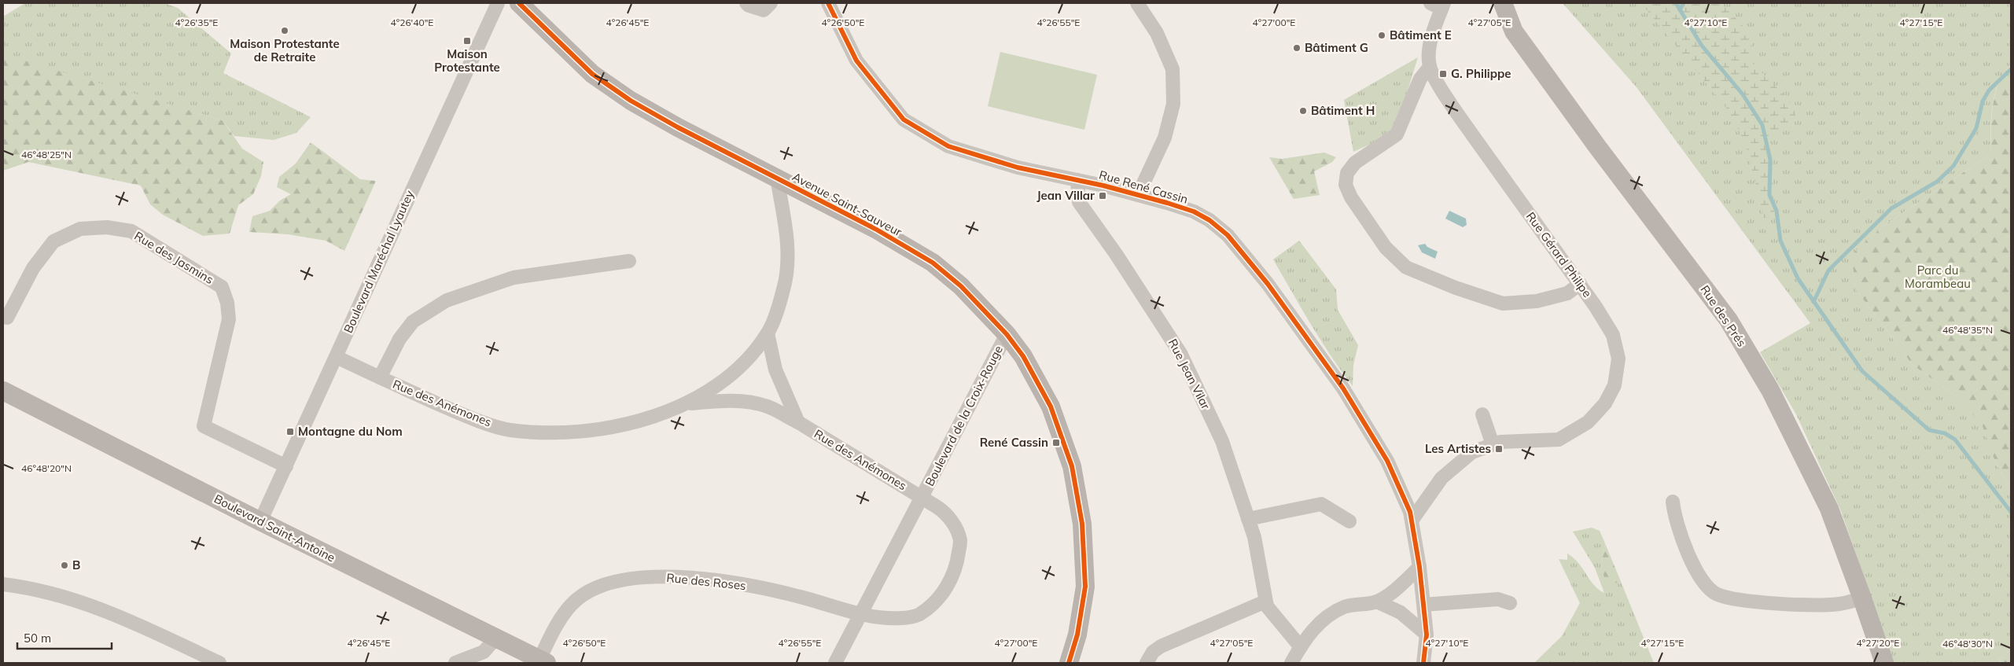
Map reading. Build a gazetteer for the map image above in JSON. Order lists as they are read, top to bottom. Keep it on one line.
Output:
{"streets":{"street":["Rue René Cassin","Avenue Saint-Sauveur","Rue Gérard Philipe","Rue des Jasmins","Boulevard Maréchal Lyautey","Rue des Prés","Rue Jean Vilar","Rue des Anémones","Boulevard de la Croix-Rouge","Boulevard Saint-Antoine","Rue des Roses"]},"crossings":[["Rue René Cassin","Rue Gérard Philipe"],["Rue René Cassin","Rue Jean Vilar"],["Avenue Saint-Sauveur","Rue des Anémones"],["Avenue Saint-Sauveur","Boulevard de la Croix-Rouge"],["Rue des Jasmins","Boulevard Maréchal Lyautey"],["Boulevard Maréchal Lyautey","Rue des Anémones"],["Boulevard Maréchal Lyautey","Boulevard Saint-Antoine"],["Rue des Anémones","Boulevard de la Croix-Rouge"],["Boulevard de la Croix-Rouge","Rue des Roses"],["Boulevard Saint-Antoine","Rue des Roses"]],"parks":["Parc du Morambeau"],"places":{"other":["Maison Protestante de Retraite","Bâtiment E","Bâtiment G","Bâtiment H","B"],"transit":["Maison Protestante","G. Philippe","Jean Villar","Montagne du Nom","René Cassin","Les Artistes"]},"scale_bar":"50 m","coordinates":["4°27'15\"E","4°26'35\"E","4°26'40\"E","4°26'45\"E","4°26'50\"E","4°26'55\"E","4°27'00\"E","4°27'05\"E","4°27'10\"E","46°48'25\"N","46°48'35\"N","46°48'20\"N","4°27'20\"E","46°48'30\"N"]}
